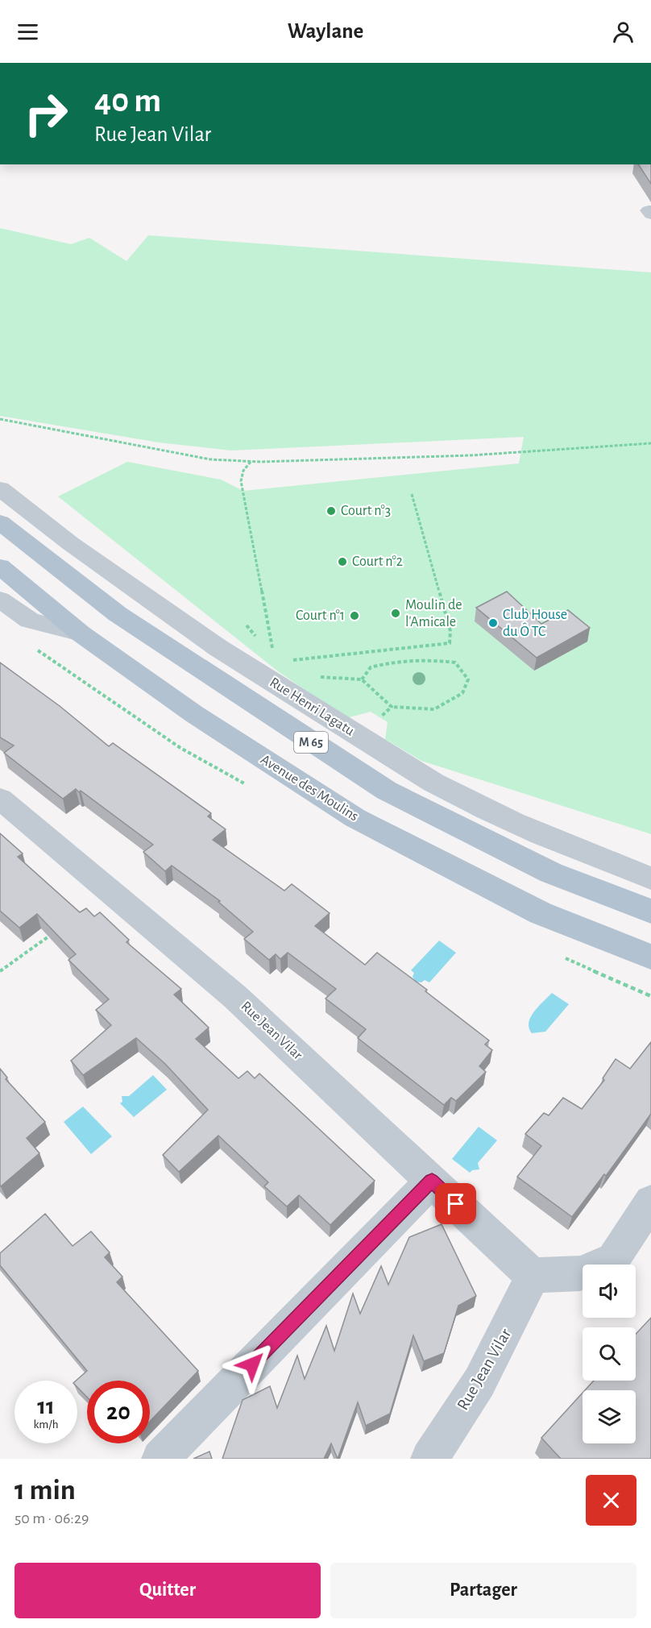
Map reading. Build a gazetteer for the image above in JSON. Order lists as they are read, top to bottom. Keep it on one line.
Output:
{"streets":{"main road":["M 65","Avenue des Moulins"],"street":["Rue Henri Lagatu","Rue Jean Vilar"]},"places":["Court n°3","Court n°2","Moulin de l'Amicale","Court n°1","Club House du Ô TC"],"page":{"header":"Waylane","turn":["40 m","Rue Jean Vilar"],"speed":"11 km/h","limit":"20","heading":["1 min","50 m · 06:29"],"buttons":["Quitter","Partager"]}}
